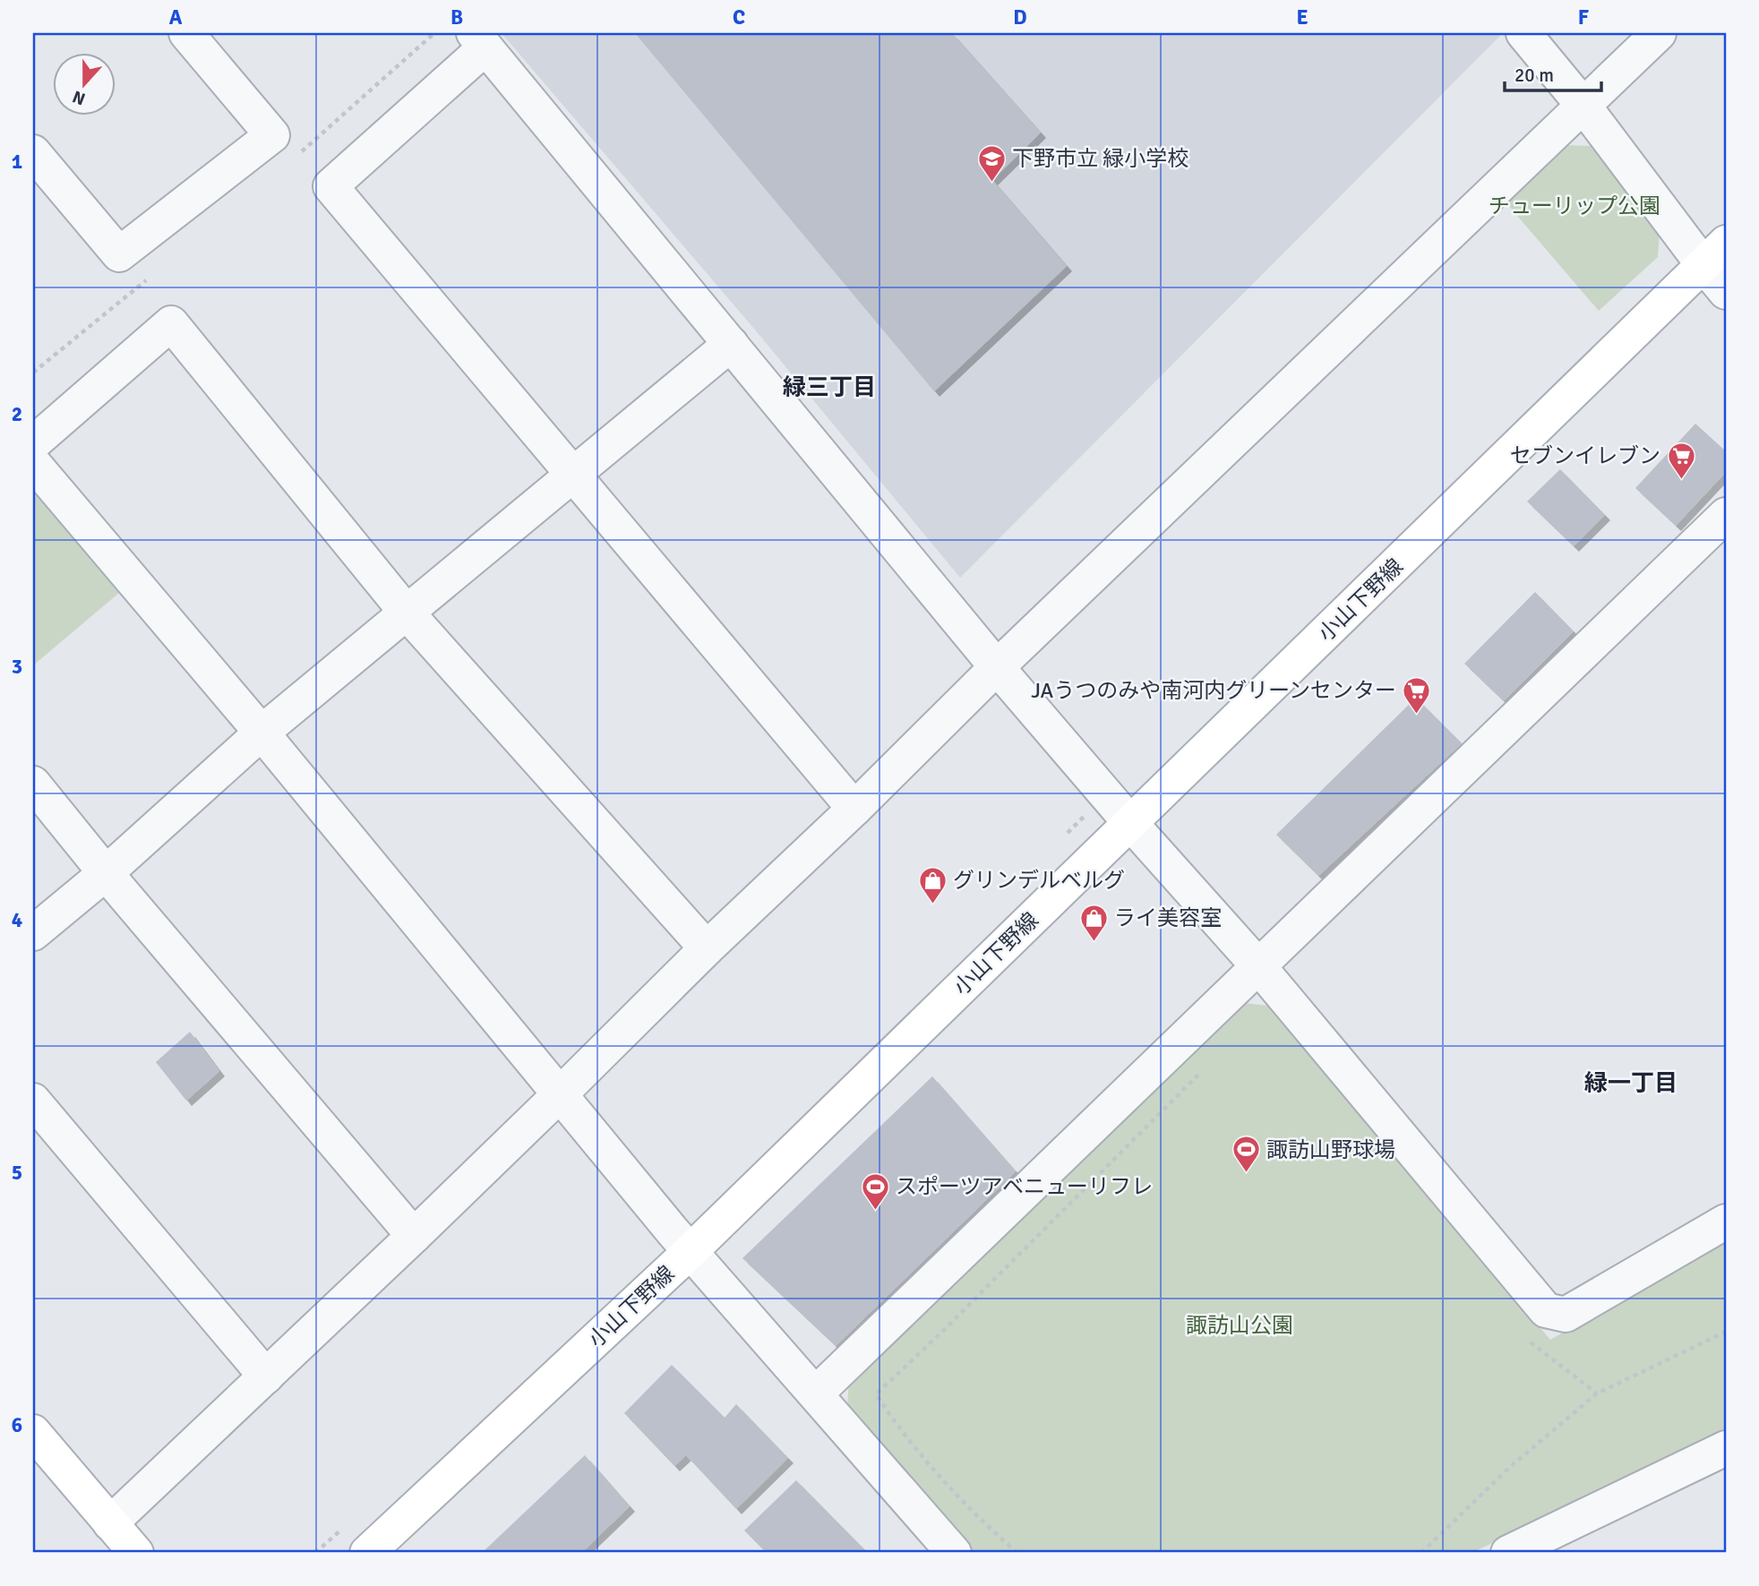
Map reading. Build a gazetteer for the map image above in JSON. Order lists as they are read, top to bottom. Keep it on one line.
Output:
{"streets":{"main road":["小山下野線"]},"districts":["緑三丁目","緑一丁目"],"parks":["チューリップ公園","諏訪山公園"],"places":{"school or university":["下野市立 緑小学校"],"supermarket":["セブンイレブン","JAうつのみや南河内グリーンセンター"],"shop":["グリンデルベルグ","ライ美容室"],"sports":["諏訪山野球場","スポーツアベニューリフレ"]},"scale_bar":"20 m","north":"bottom","grid":{"columns":["A","B","C","D","E","F"],"rows":["1","2","3","4","5","6"]}}
